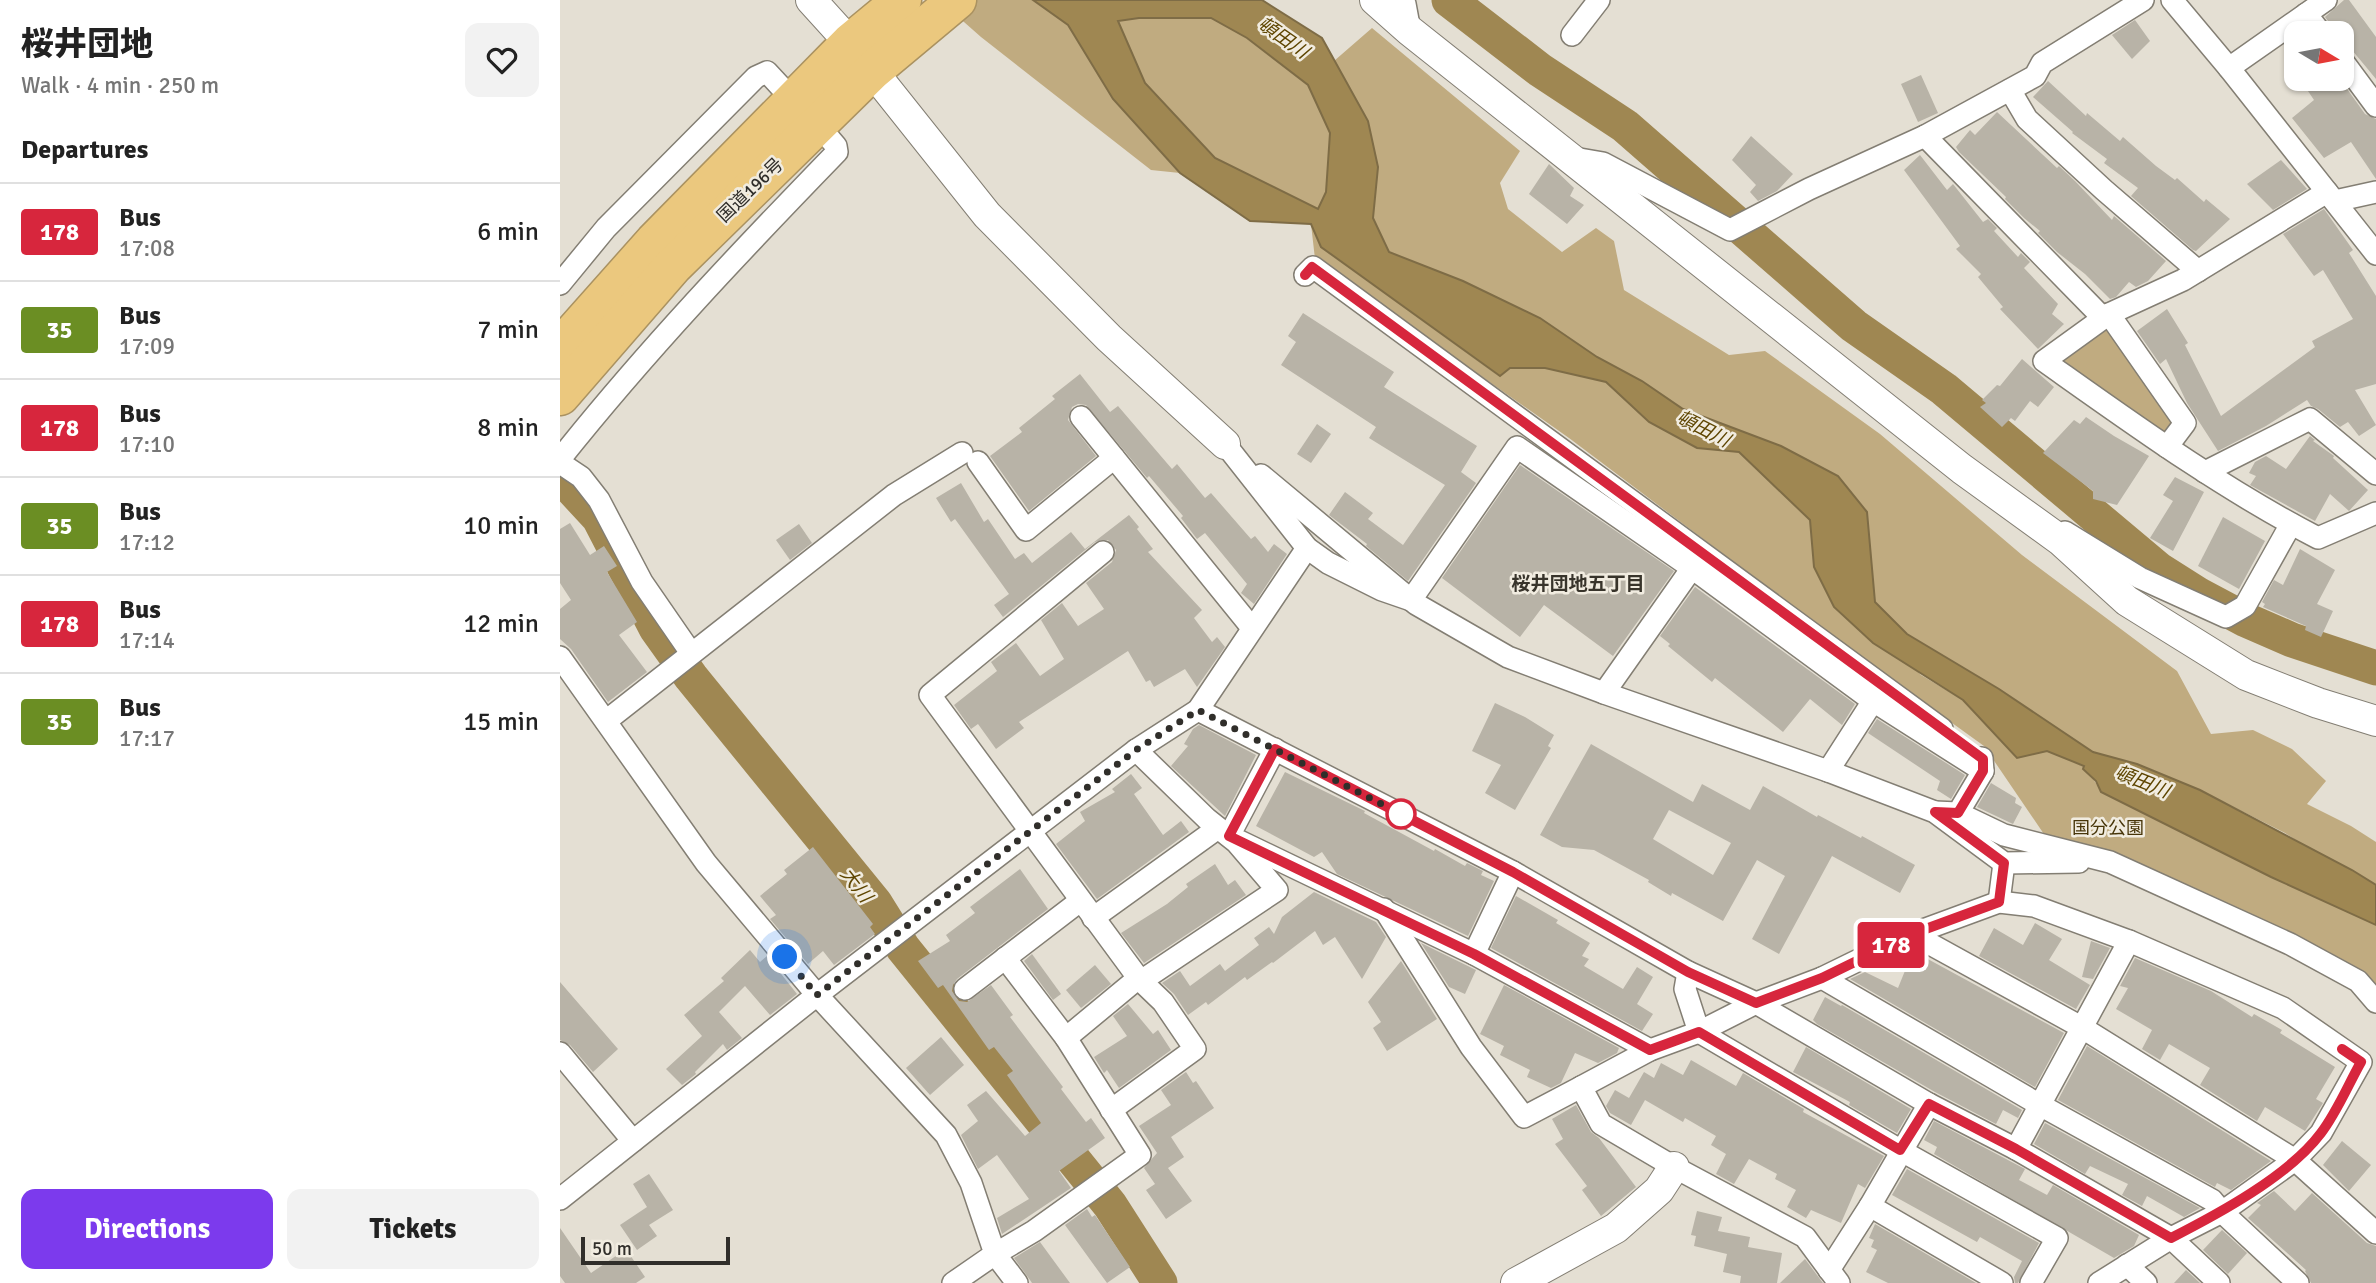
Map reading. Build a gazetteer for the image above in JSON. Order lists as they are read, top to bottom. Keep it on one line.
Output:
{"streets":{"highway":["国道196号"]},"districts":["桜井団地五丁目"],"water":["頓田川","大川"],"parks":["国分公園"],"lines":["bus line 178"],"scale_bar":"50 m","north":"right","page":{"heading":[["桜井団地","Walk · 4 min · 250 m"],"Departures"],"on_map":"178","list":[{"mark":"178","name":"Bus","note":"17:08","value":"6 min"},{"mark":"35","name":"Bus","note":"17:09","value":"7 min"},{"mark":"178","name":"Bus","note":"17:10","value":"8 min"},{"mark":"35","name":"Bus","note":"17:12","value":"10 min"},{"mark":"178","name":"Bus","note":"17:14","value":"12 min"},{"mark":"35","name":"Bus","note":"17:17","value":"15 min"}],"buttons":["Directions","Tickets"],"scale":"50 m"}}
